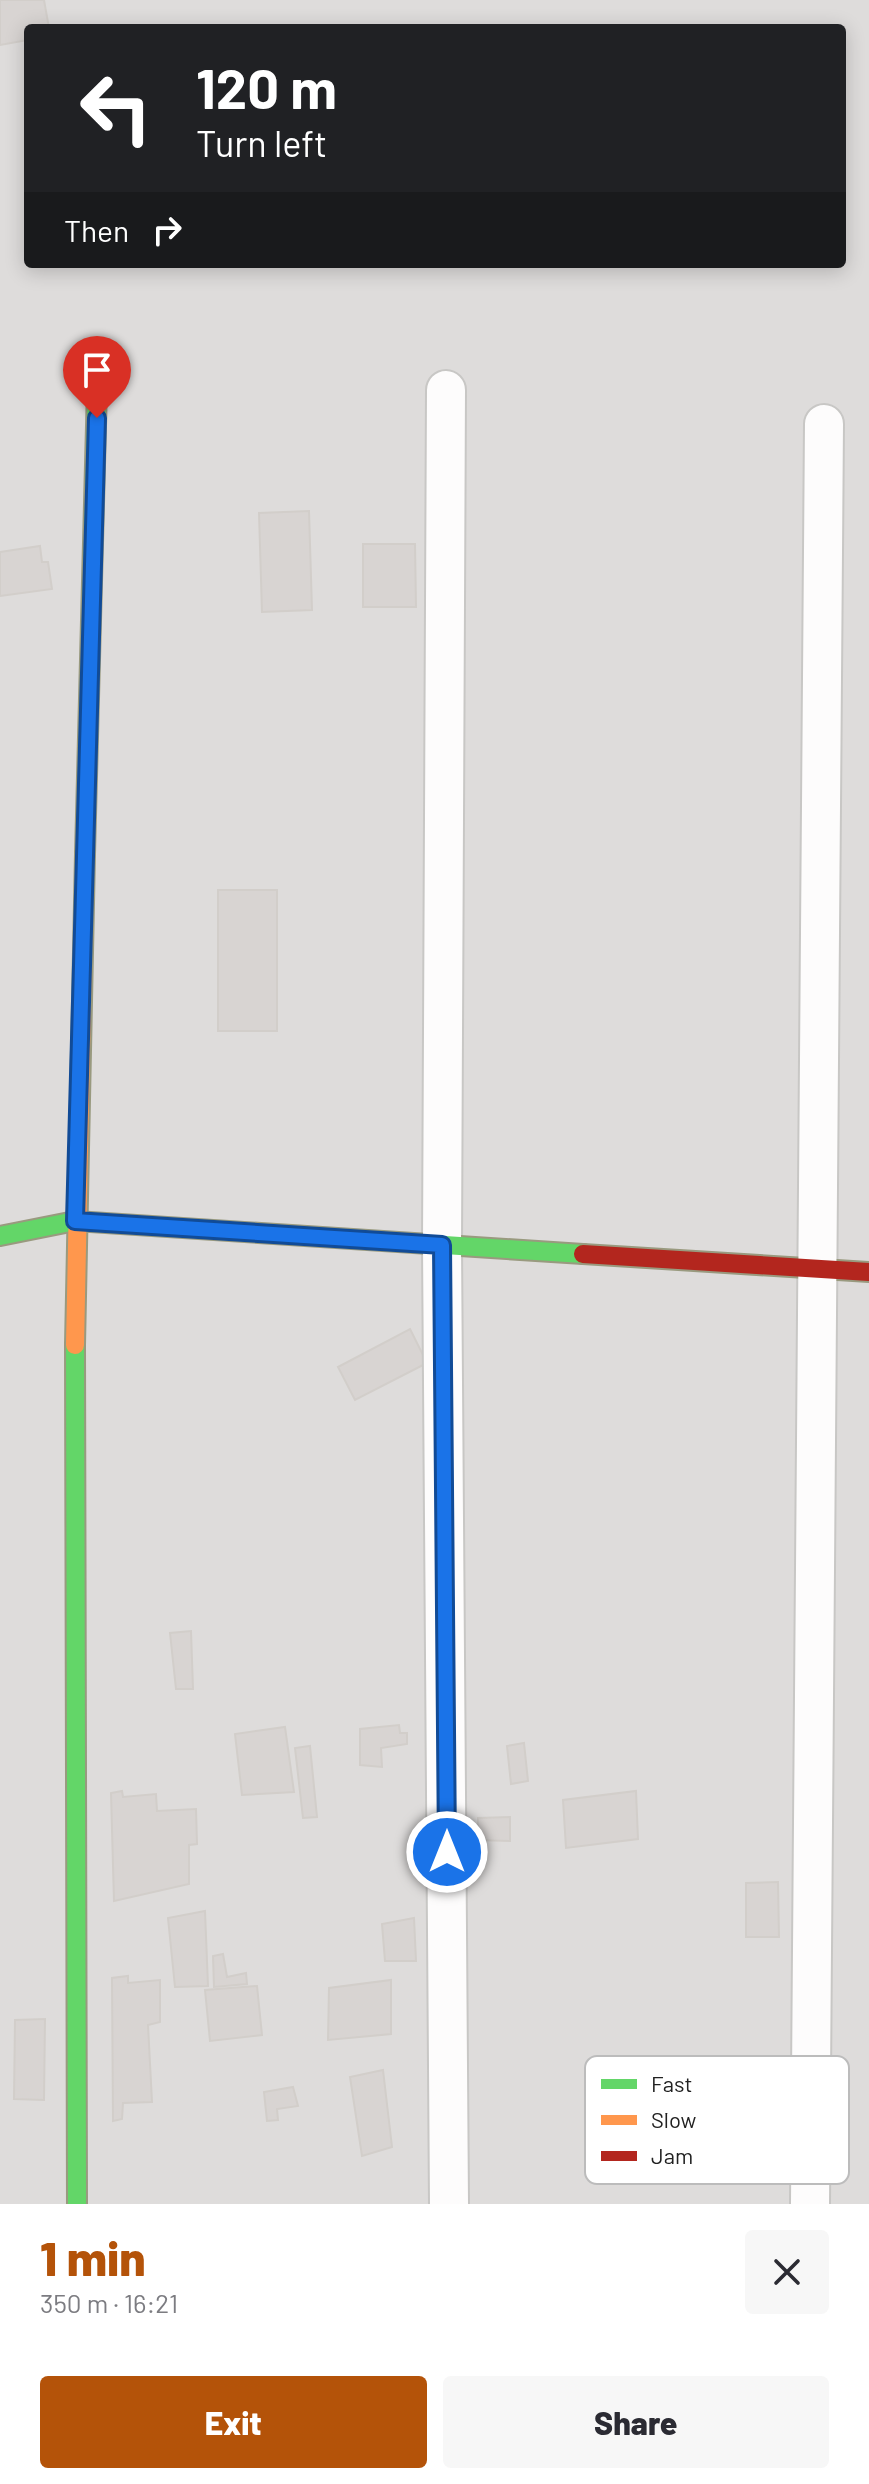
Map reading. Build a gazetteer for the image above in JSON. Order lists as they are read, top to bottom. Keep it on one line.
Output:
{"legend":["Fast","Slow","Jam"],"page":{"turn":["120 m","Turn left"],"then":"Then","heading":["1 min","350 m · 16:21"],"buttons":["Exit","Share"]}}
